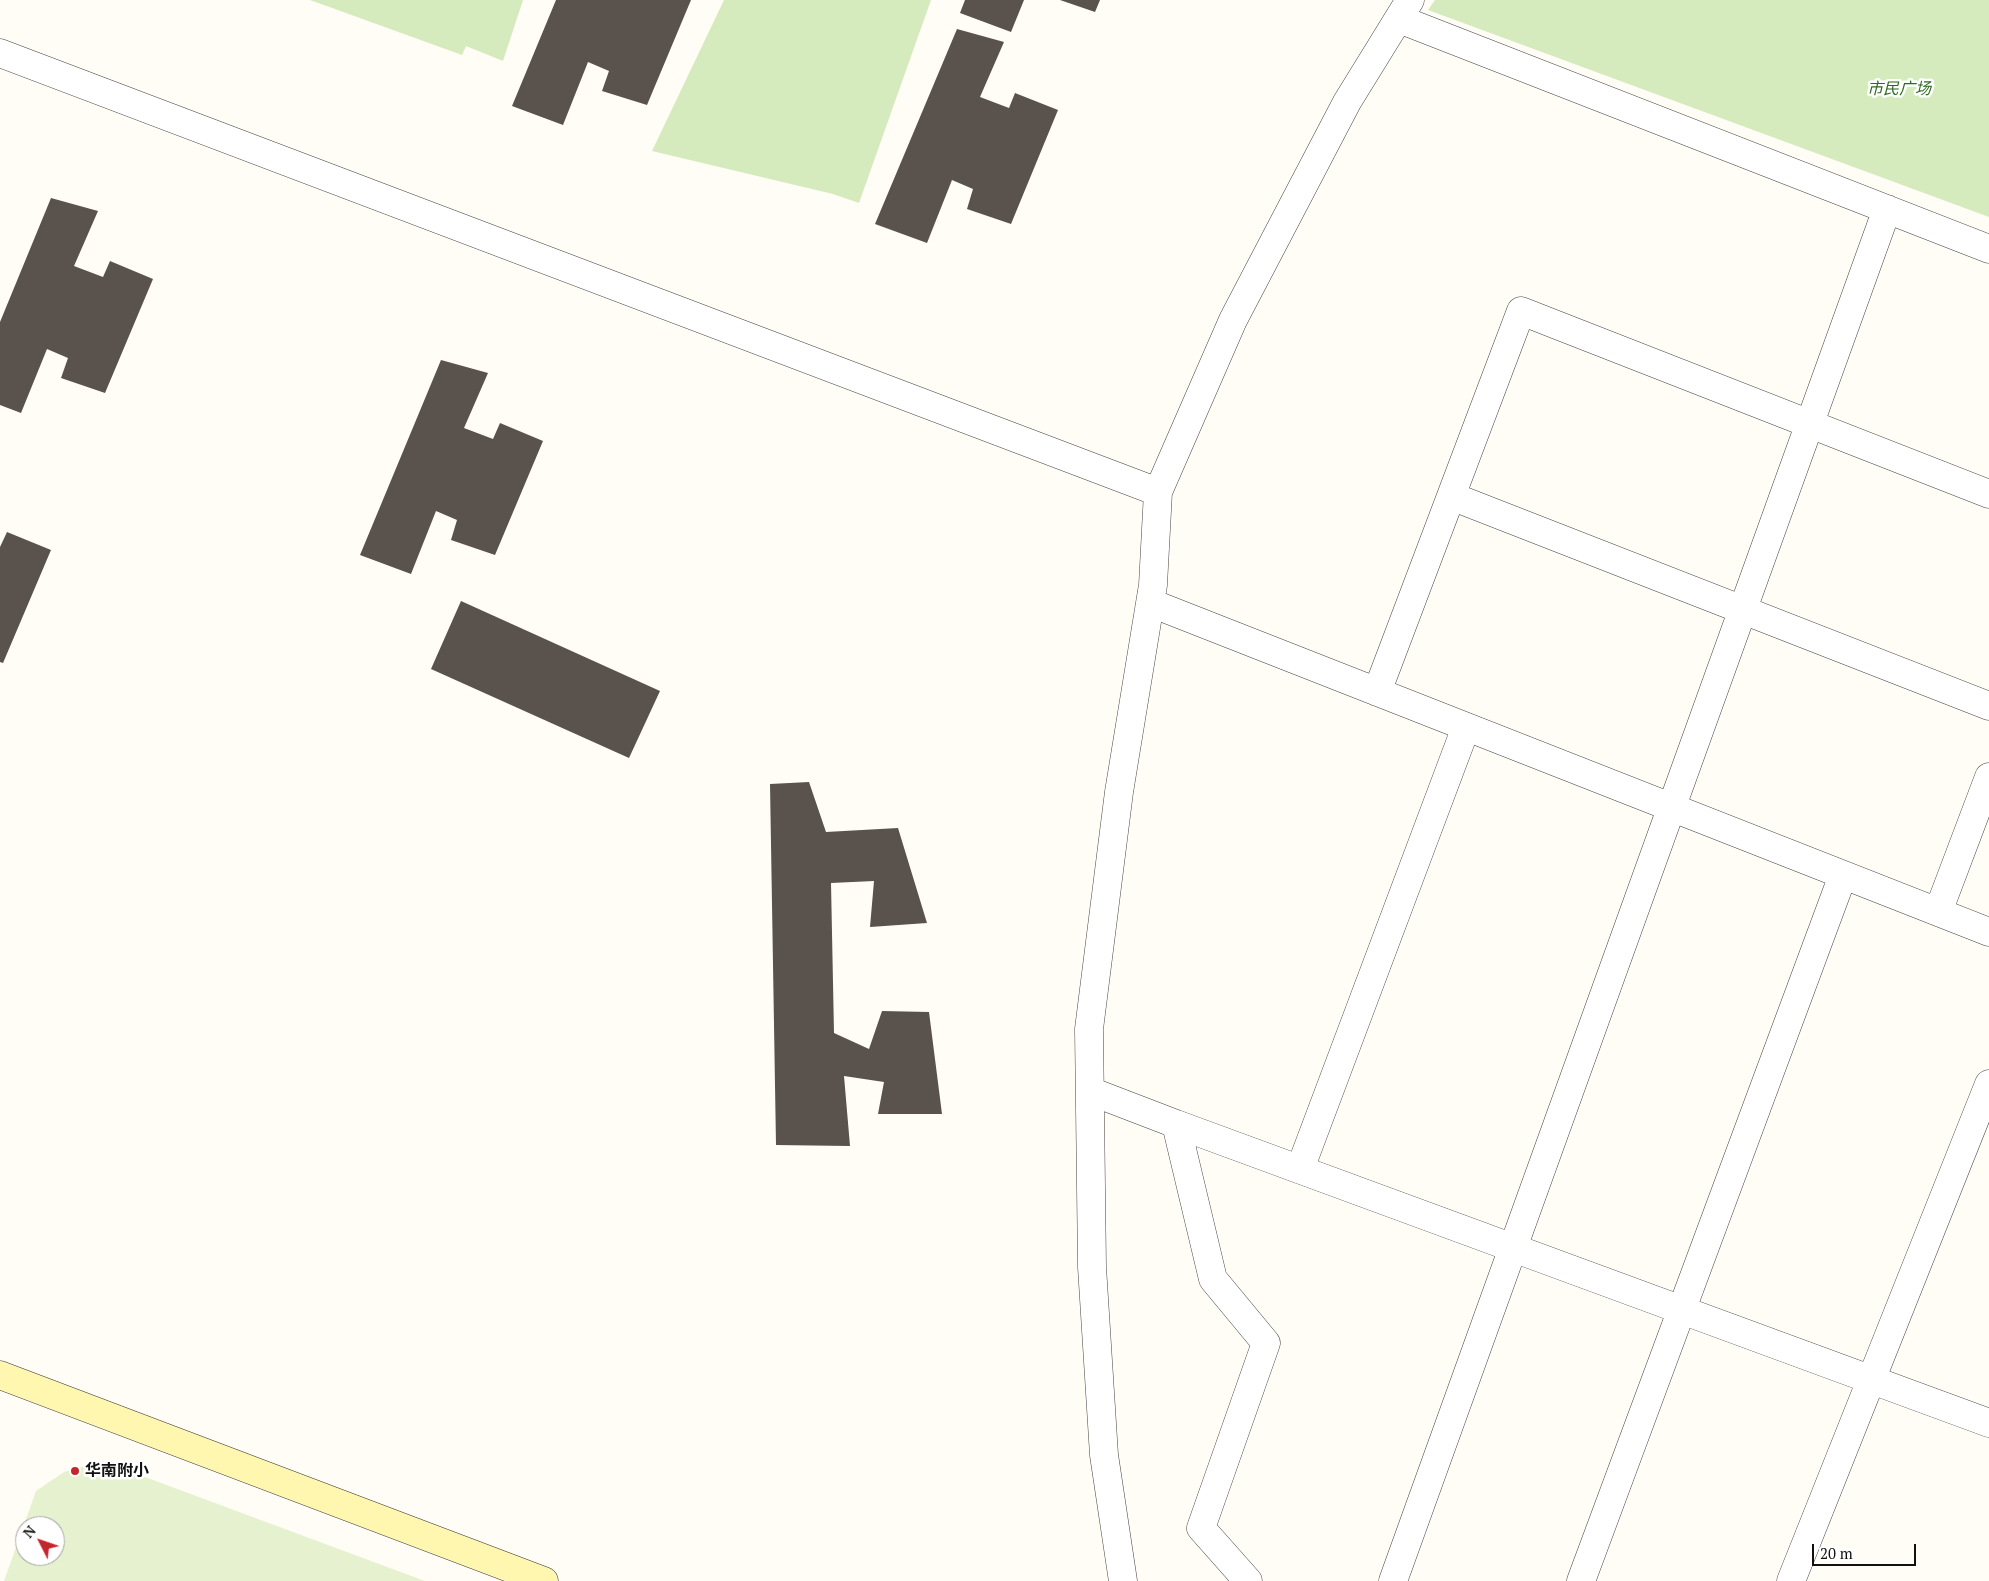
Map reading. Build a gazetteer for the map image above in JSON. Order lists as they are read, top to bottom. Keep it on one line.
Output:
{"parks":["市民广场"],"places":["华南附小"],"scale_bar":"20 m","north":"top left"}
